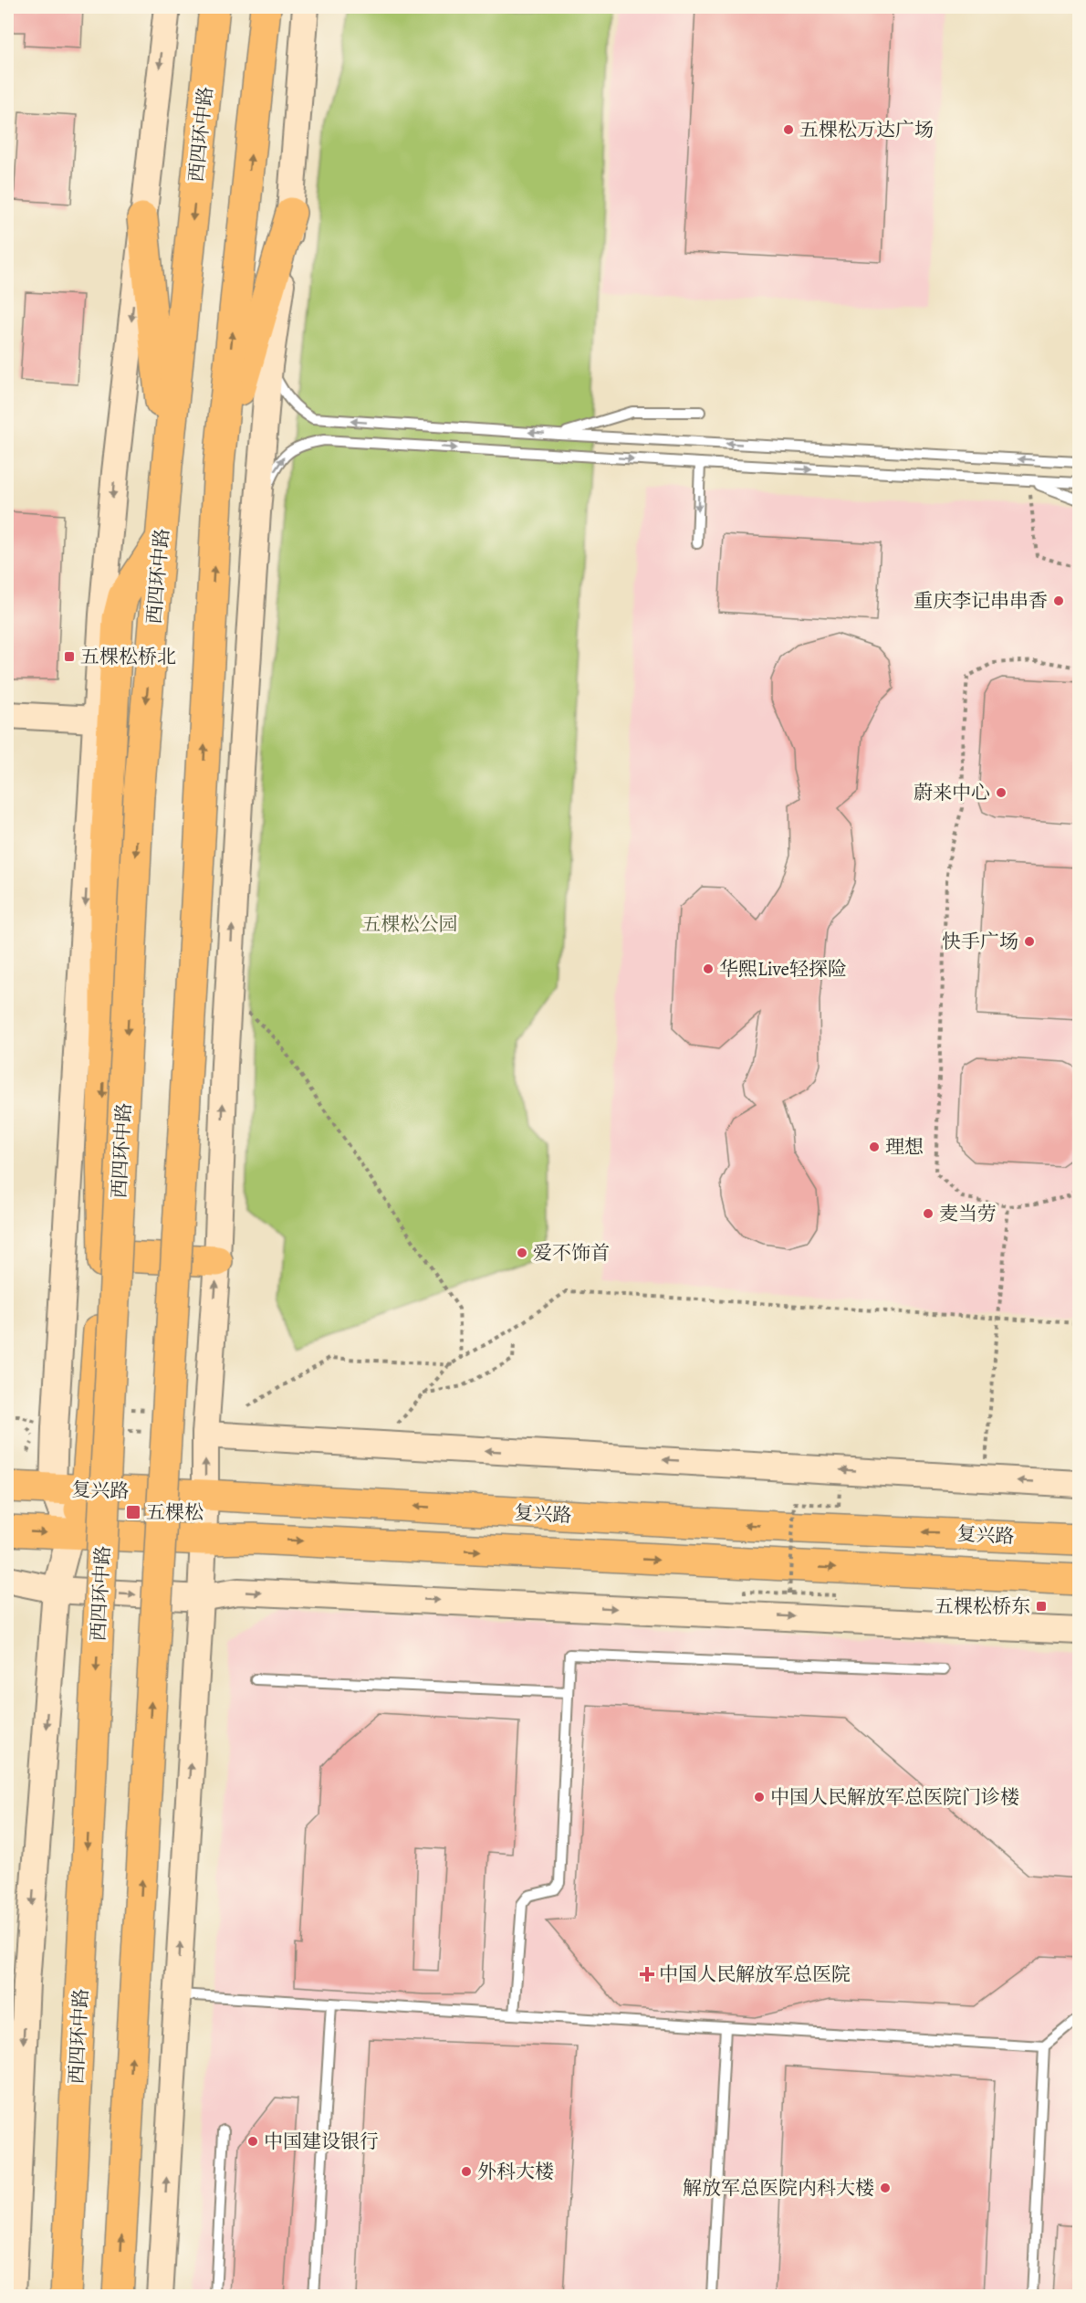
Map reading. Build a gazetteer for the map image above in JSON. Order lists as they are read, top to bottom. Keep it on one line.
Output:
{"streets":{"highway":["西四环中路","复兴路"]},"crossings":[["西四环中路","复兴路"]],"parks":["五棵松公园"],"places":{"other":["五棵松万达广场","重庆李记串串香","蔚来中心","快手广场","华熙Live轻探险","理想","麦当劳","爱不饰首","中国人民解放军总医院门诊楼","中国建设银行","外科大楼","解放军总医院内科大楼"],"transit":["五棵松桥北","五棵松","五棵松桥东"],"health":["中国人民解放军总医院"]}}
